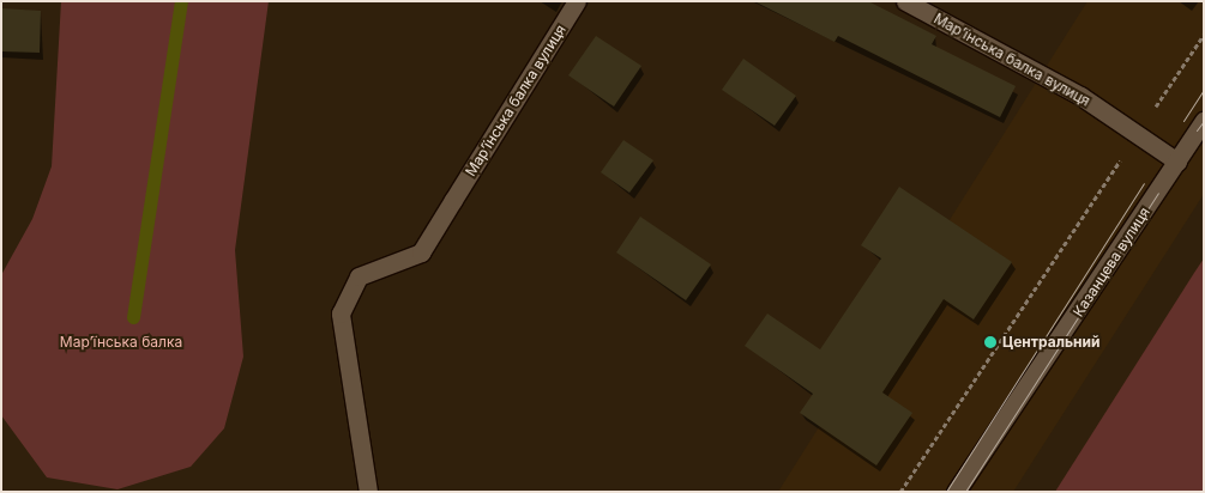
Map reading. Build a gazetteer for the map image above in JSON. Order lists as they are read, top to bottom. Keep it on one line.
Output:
{"streets":{"street":["Мар’їнська балка вулиця","Казанцева вулиця"]},"crossings":[["Мар’їнська балка вулиця","Казанцева вулиця"]],"parks":["Мар’їнська балка"],"places":["Центральний"]}
